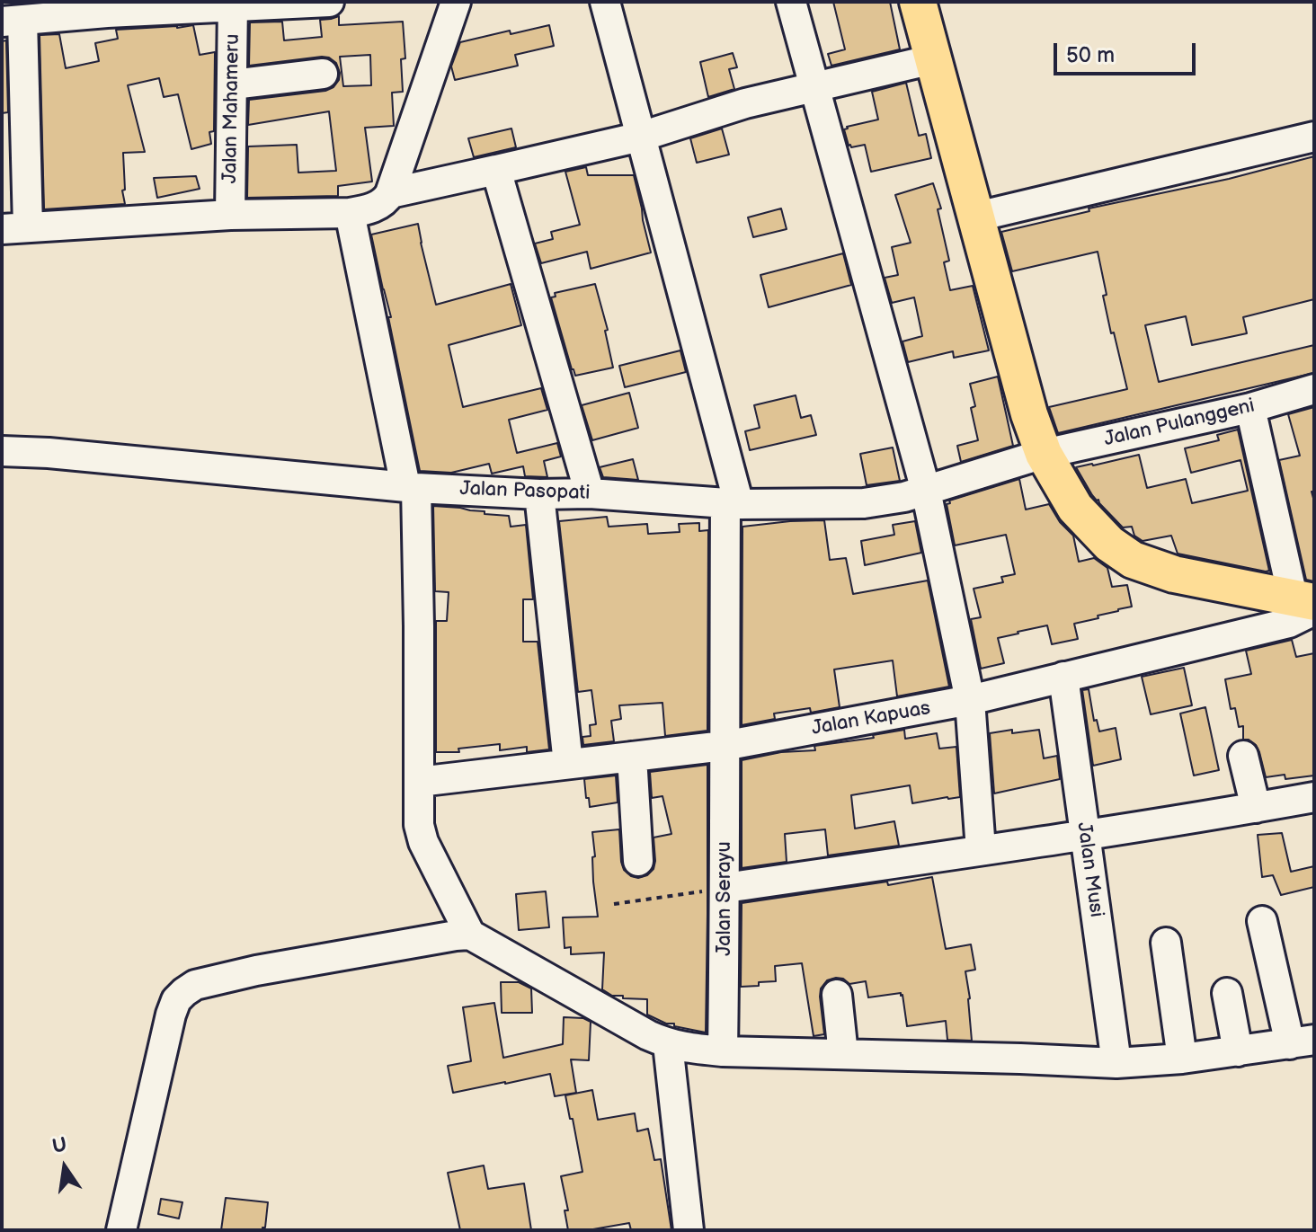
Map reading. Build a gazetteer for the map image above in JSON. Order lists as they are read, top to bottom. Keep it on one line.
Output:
{"streets":{"street":["Jalan Mahameru","Jalan Pulanggeni","Jalan Pasopati","Jalan Kapuas","Jalan Musi","Jalan Serayu"]},"crossings":[["Jalan Pulanggeni","Jalan Pasopati"],["Jalan Pasopati","Jalan Serayu"],["Jalan Kapuas","Jalan Musi"],["Jalan Kapuas","Jalan Serayu"]],"scale_bar":"50 m","north":"top"}
